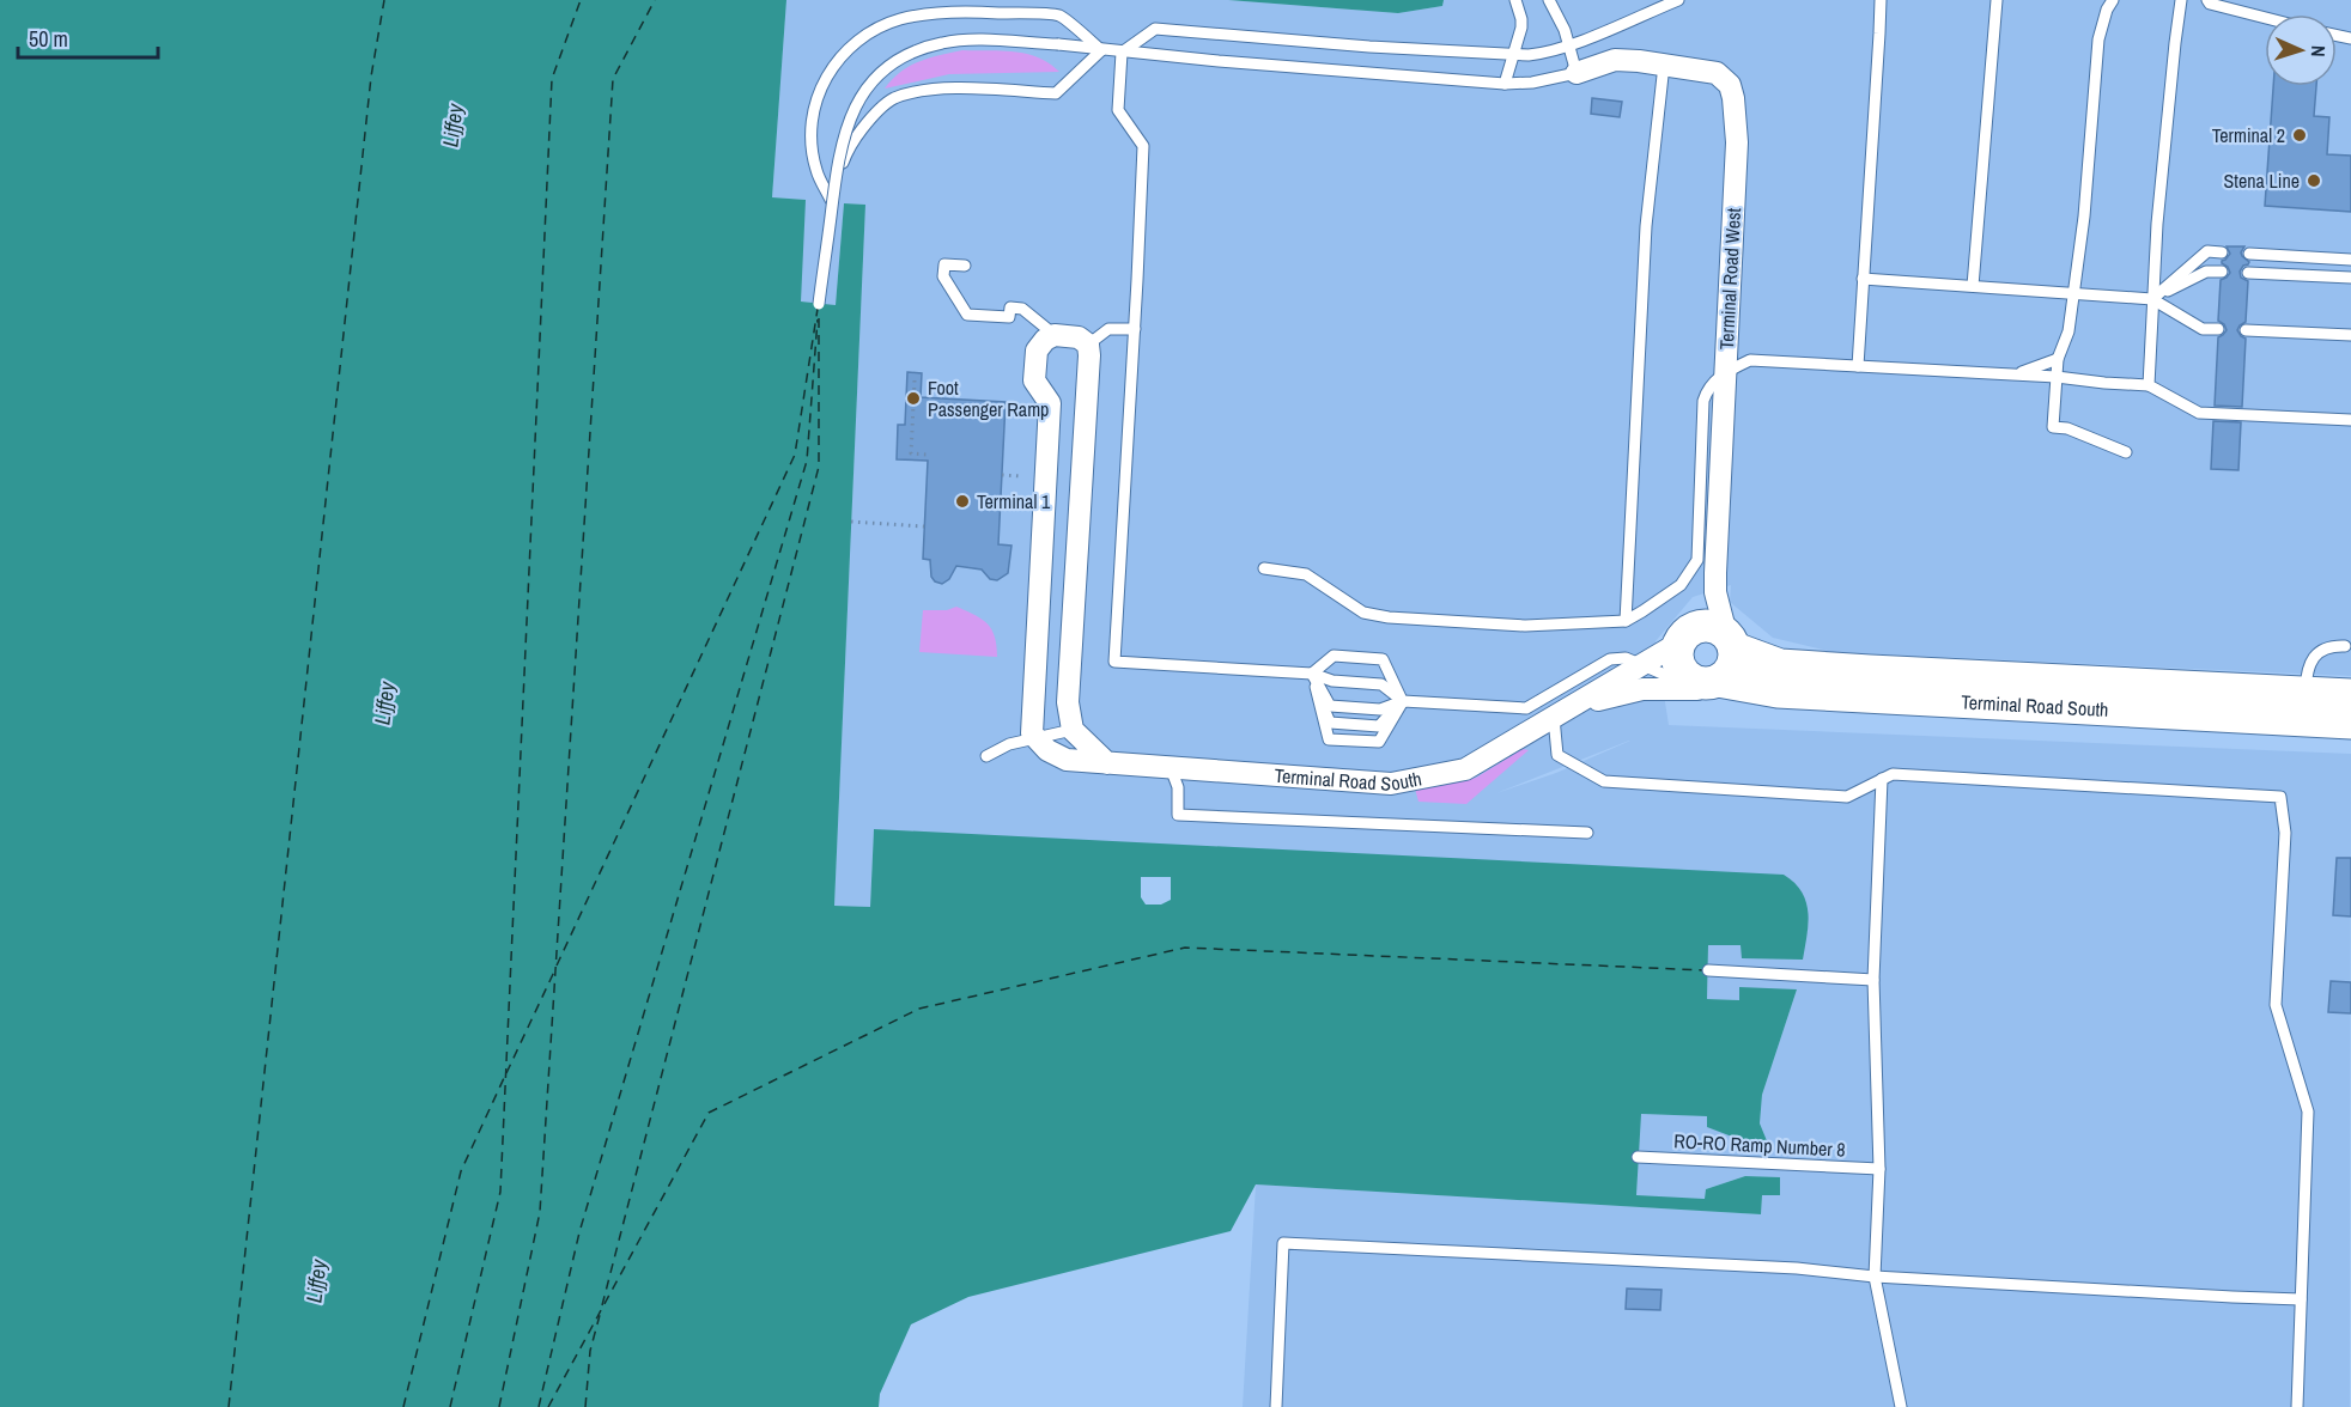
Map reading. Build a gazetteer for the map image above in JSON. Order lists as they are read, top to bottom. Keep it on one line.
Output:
{"streets":{"street":["Terminal Road West","Terminal Road South"],"lane":["RO-RO Ramp Number 8"]},"crossings":[["Terminal Road West","Terminal Road South"]],"water":["Liffey"],"places":["Terminal 2","Stena Line","Foot Passenger Ramp","Terminal 1"],"scale_bar":"50 m","north":"right"}
